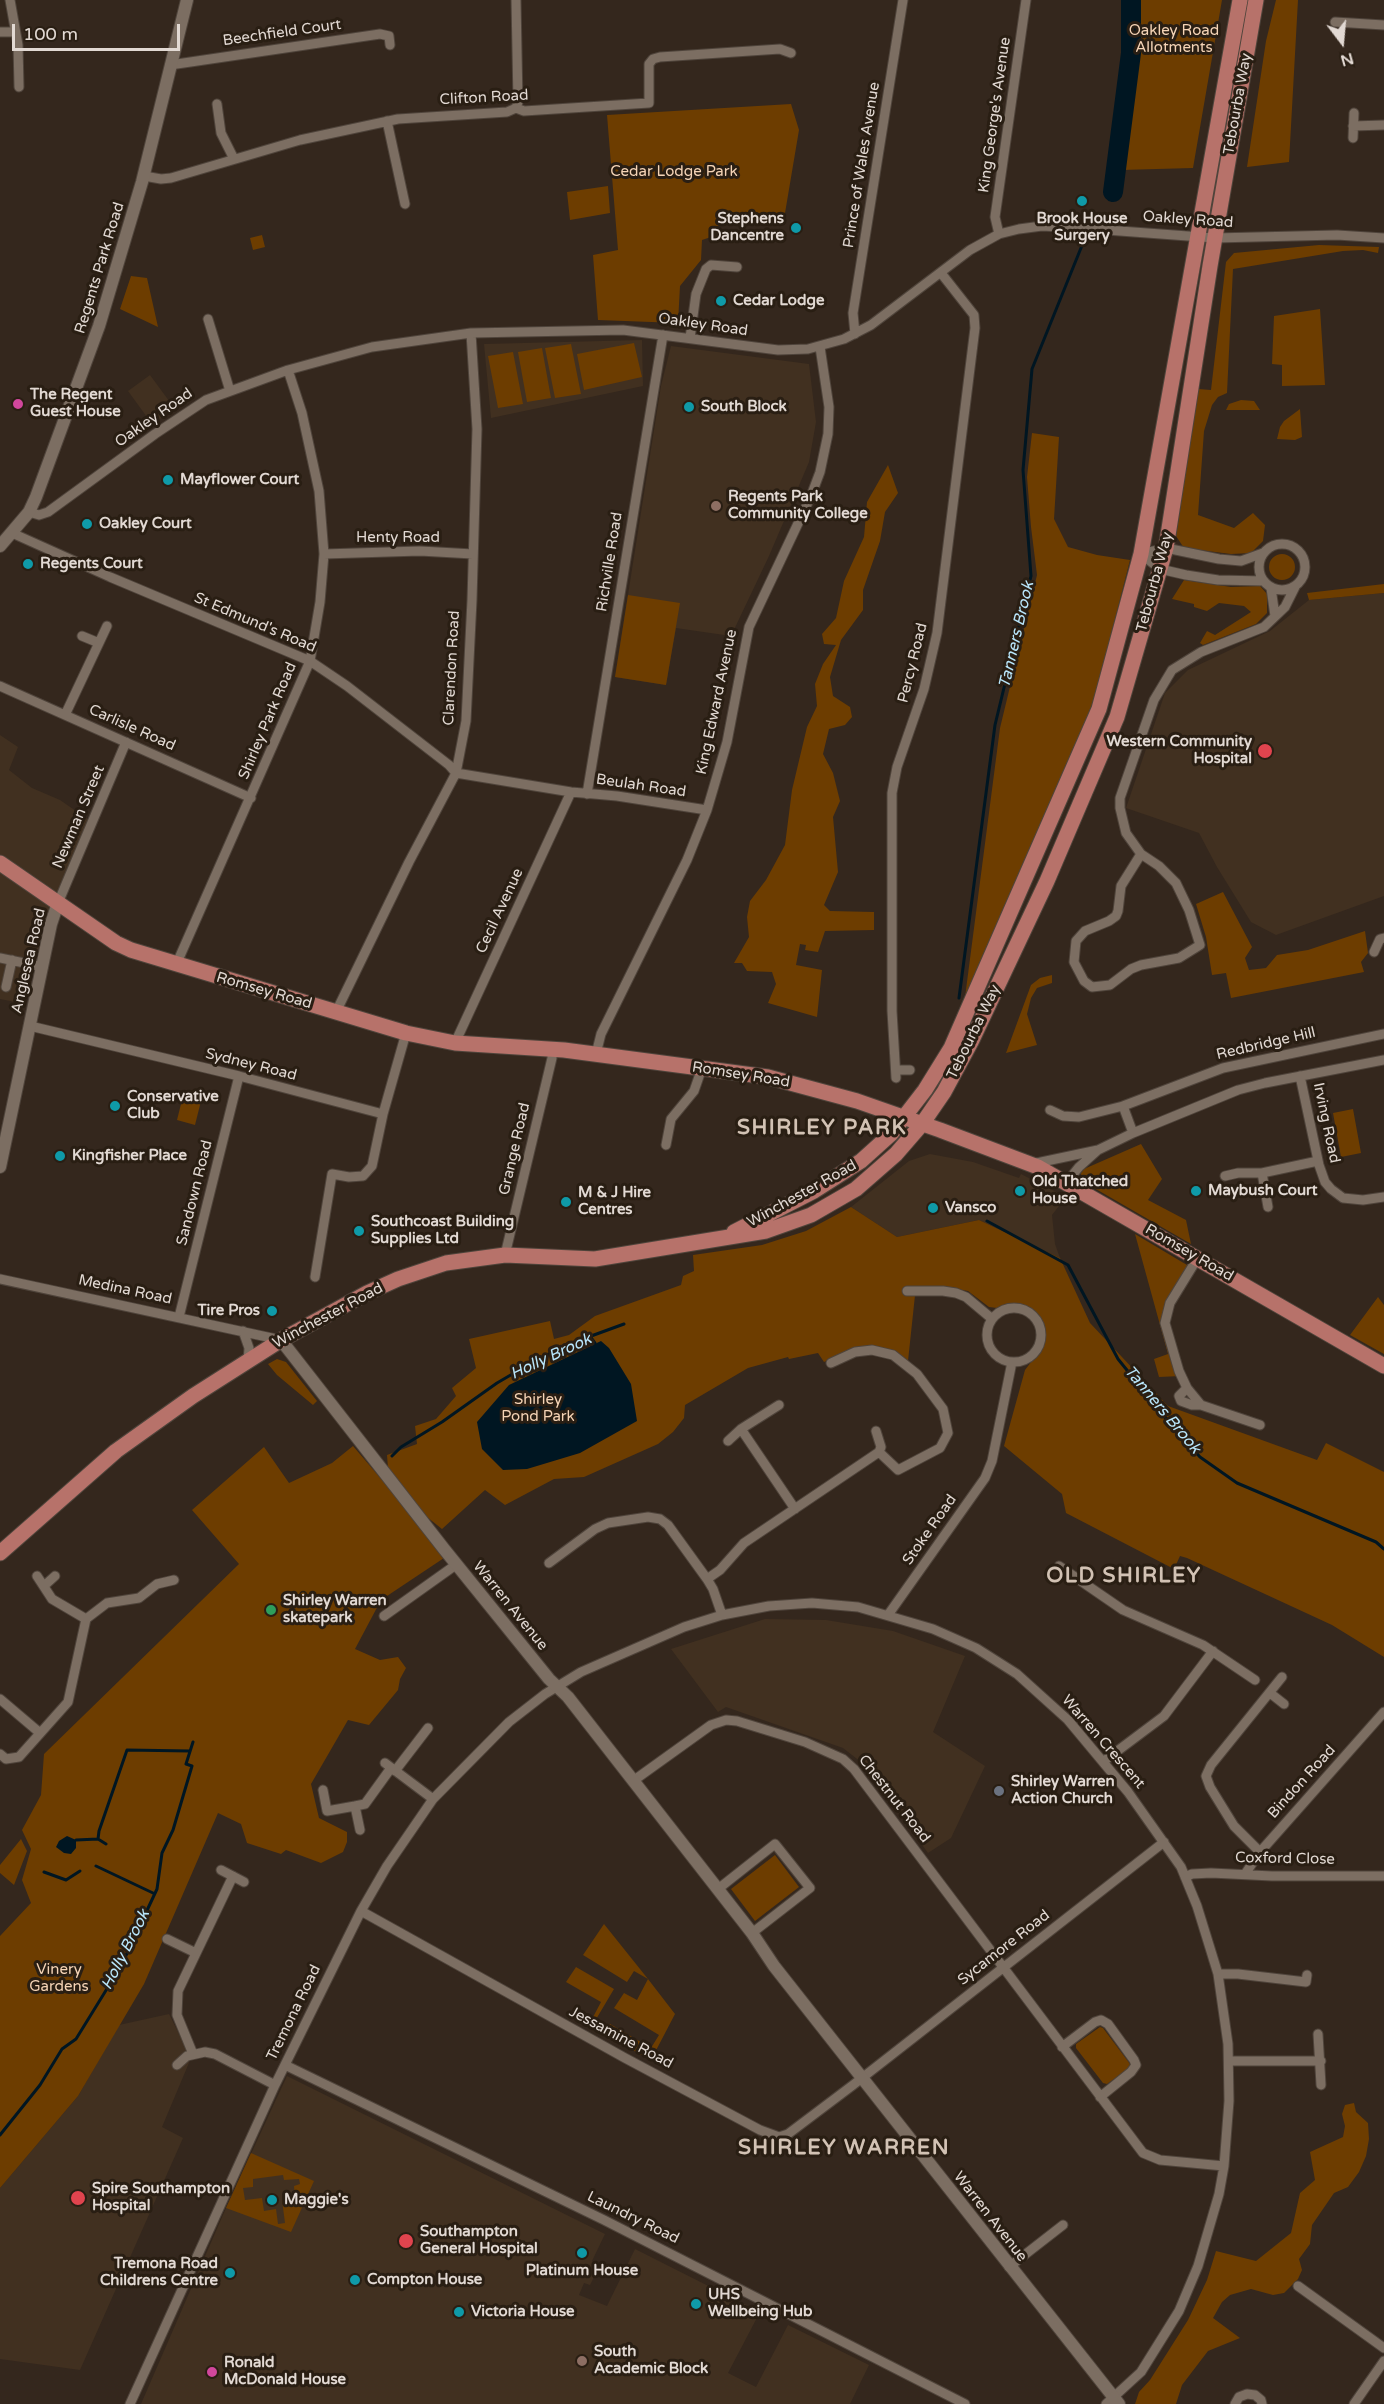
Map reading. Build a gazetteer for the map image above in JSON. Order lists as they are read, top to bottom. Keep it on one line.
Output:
{"streets":{"main road":["Tebourba Way","Romsey Road","Winchester Road"],"street":["Beechfield Court","Clifton Road","King George's Avenue","Prince of Wales Avenue","Oakley Road","Regents Park Road","Henty Road","Richville Road","St Edmund's Road","Percy Road","Clarendon Road","King Edward Avenue","Shirley Park Road","Carlisle Road","Beulah Road","Newman Street","Cecil Avenue","Anglesea Road","Redbridge Hill","Sydney Road","Irving Road","Grange Road","Sandown Road","Medina Road","Stoke Road","Warren Avenue","Warren Crescent","Bindon Road","Chestnut Road","Coxford Close","Sycamore Road","Tremona Road","Jessamine Road","Laundry Road"]},"crossings":[["Beechfield Court","Regents Park Road"],["Clifton Road","Regents Park Road"],["Tebourba Way","Oakley Road"],["Tebourba Way","Romsey Road"],["Tebourba Way","Winchester Road"],["King George's Avenue","Oakley Road"],["Prince of Wales Avenue","Oakley Road"],["Oakley Road","Regents Park Road"],["Oakley Road","Richville Road"],["Oakley Road","Percy Road"],["Oakley Road","Clarendon Road"],["Oakley Road","King Edward Avenue"],["Oakley Road","Shirley Park Road"],["Regents Park Road","St Edmund's Road"],["Henty Road","Clarendon Road"],["Henty Road","Shirley Park Road"],["Richville Road","Beulah Road"],["St Edmund's Road","Clarendon Road"],["St Edmund's Road","Shirley Park Road"],["Clarendon Road","Romsey Road"],["King Edward Avenue","Beulah Road"],["King Edward Avenue","Romsey Road"],["Shirley Park Road","Carlisle Road"],["Shirley Park Road","Romsey Road"],["Carlisle Road","Newman Street"],["Beulah Road","Cecil Avenue"],["Newman Street","Anglesea Road"],["Newman Street","Romsey Road"],["Cecil Avenue","Romsey Road"],["Anglesea Road","Romsey Road"],["Anglesea Road","Sydney Road"],["Romsey Road","Grange Road"],["Romsey Road","Winchester Road"],["Sydney Road","Sandown Road"],["Grange Road","Winchester Road"],["Sandown Road","Medina Road"],["Winchester Road","Medina Road"],["Winchester Road","Warren Avenue"],["Medina Road","Warren Avenue"],["Stoke Road","Warren Crescent"],["Warren Avenue","Warren Crescent"],["Warren Avenue","Chestnut Road"],["Warren Avenue","Sycamore Road"],["Warren Avenue","Tremona Road"],["Warren Avenue","Jessamine Road"],["Warren Crescent","Chestnut Road"],["Warren Crescent","Coxford Close"],["Warren Crescent","Sycamore Road"],["Warren Crescent","Tremona Road"],["Bindon Road","Coxford Close"],["Chestnut Road","Sycamore Road"],["Sycamore Road","Jessamine Road"],["Tremona Road","Jessamine Road"],["Tremona Road","Laundry Road"]],"districts":["SHIRLEY PARK","OLD SHIRLEY","SHIRLEY WARREN"],"water":["Tanners Brook","Holly Brook"],"parks":["Oakley Road Allotments","Cedar Lodge Park","Shirley Pond Park","Vinery Gardens"],"places":["Brook House Surgery","Stephens Dancentre","Cedar Lodge","The Regent Guest House","South Block","Mayflower Court","Regents Park Community College","Oakley Court","Regents Court","Western Community Hospital","Conservative Club","Kingfisher Place","Old Thatched House","Maybush Court","M & J Hire Centres","Vansco","Southcoast Building Supplies Ltd","Tire Pros","Shirley Warren skatepark","Shirley Warren Action Church","Spire Southampton Hospital","Maggie's","Southampton General Hospital","Platinum House","Tremona Road Childrens Centre","Compton House","UHS Wellbeing Hub","Victoria House","South Academic Block","Ronald McDonald House"],"scale_bar":"100 m","north":"bottom"}
